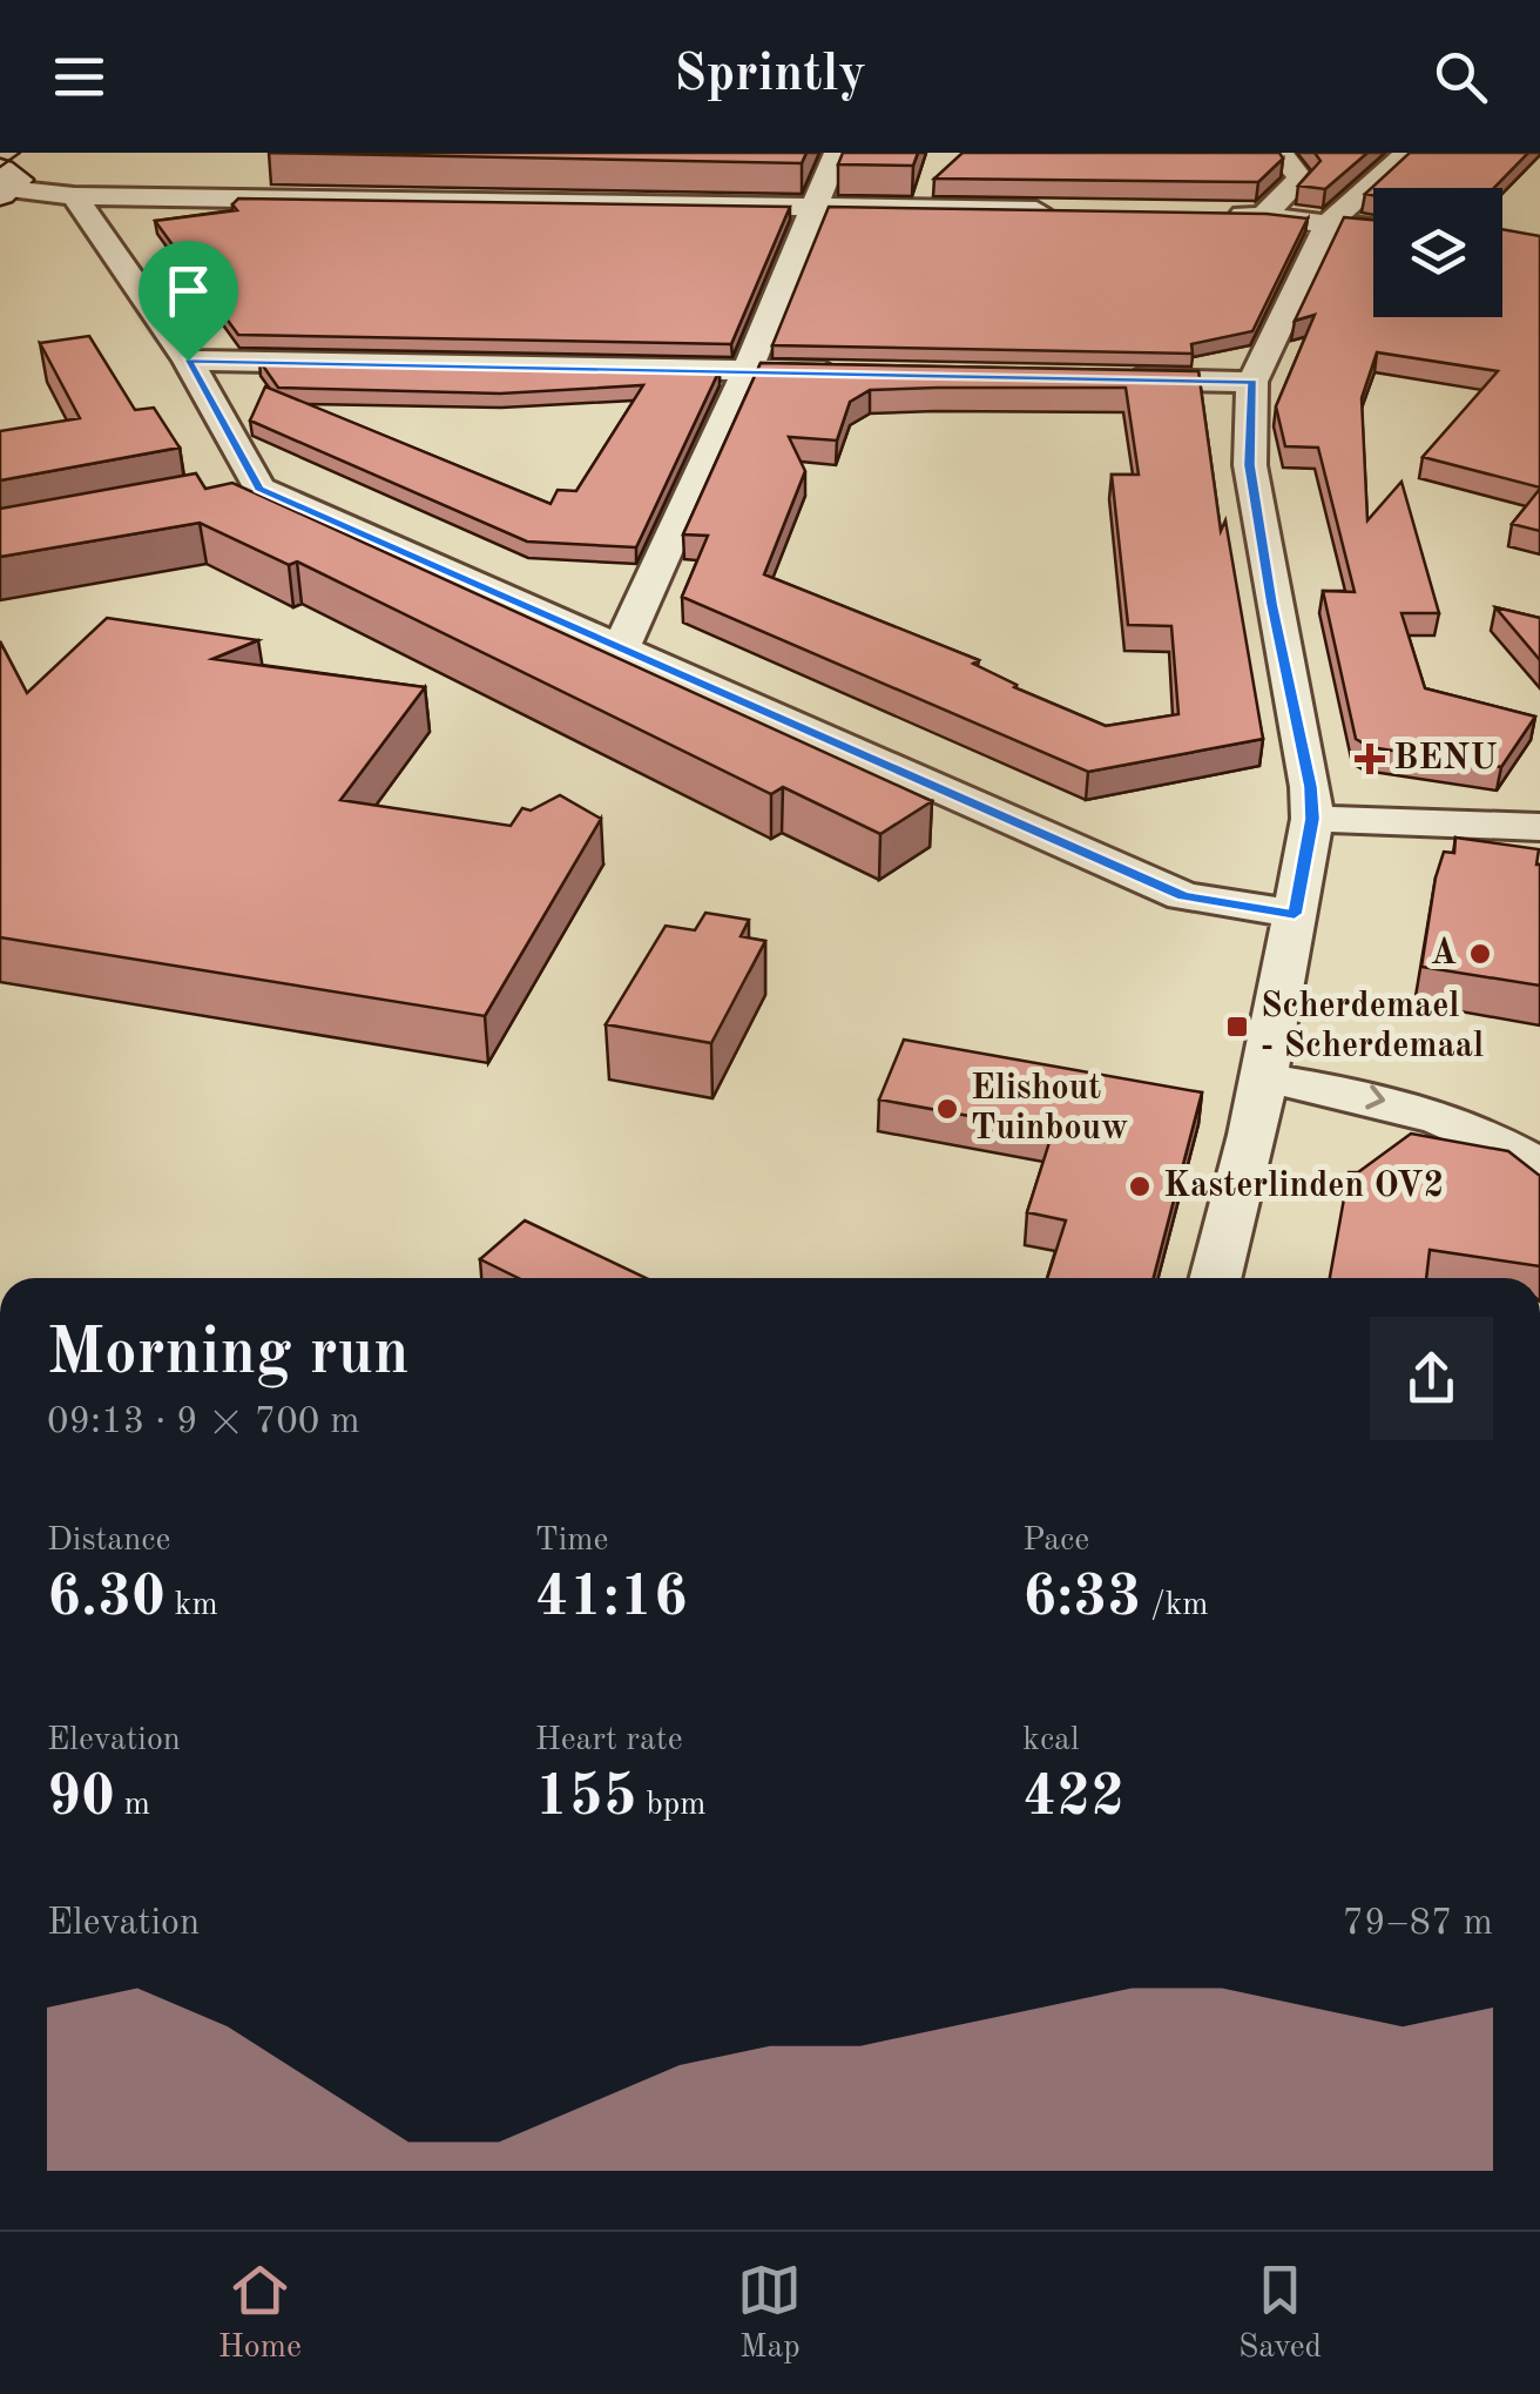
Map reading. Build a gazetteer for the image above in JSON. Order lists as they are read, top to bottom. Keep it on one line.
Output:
{"places":{"health":["BENU"],"other":["A","Elishout Tuinbouw","Kasterlinden OV2"],"transit":["Scherdemael - Scherdemaal"]},"page":{"header":"Sprintly","heading":["Morning run","09:13 · 9 × 700 m"],"stats":[["Distance","6.30 km"],["Time","41:16"],["Pace","6:33 /km"],["Elevation","90 m"],["Heart rate","155 bpm"],["kcal","422"]],"chart":["Elevation","79–87 m"],"tabs":["Home","Map","Saved"]}}
